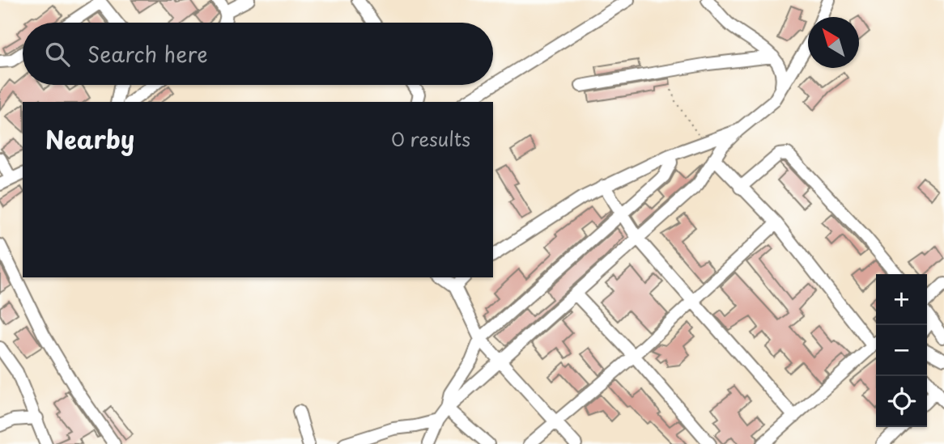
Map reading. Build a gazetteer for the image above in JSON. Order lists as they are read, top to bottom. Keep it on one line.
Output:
{"north":"top left","page":{"search":"Search here","heading":["Nearby","0 results"],"map_buttons":["+","−"]}}
